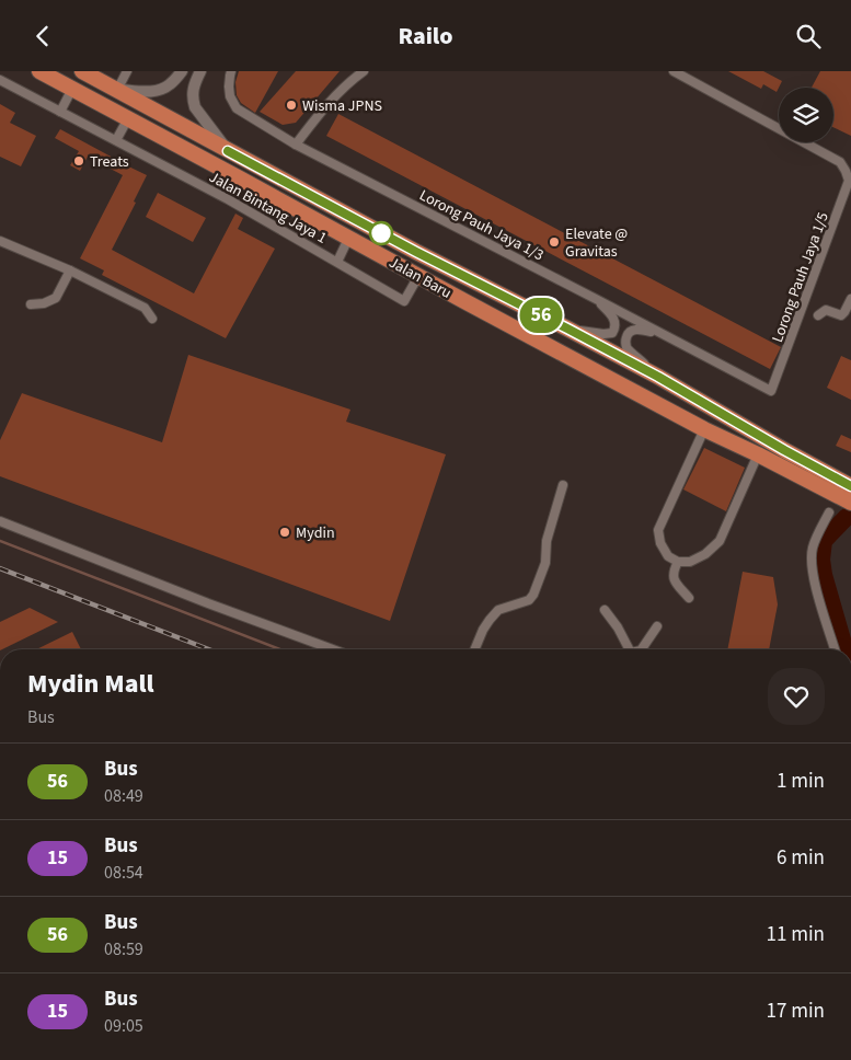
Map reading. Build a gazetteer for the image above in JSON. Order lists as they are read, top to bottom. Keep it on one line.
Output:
{"streets":{"highway":["Jalan Baru"],"street":["Jalan Bintang Jaya 1","Lorong Pauh Jaya 1/3","Lorong Pauh Jaya 1/5"]},"crossings":[["Jalan Bintang Jaya 1","Jalan Baru"],["Lorong Pauh Jaya 1/3","Lorong Pauh Jaya 1/5"]],"places":["Wisma JPNS","Treats","Elevate @ Gravitas","Mydin"],"lines":["bus line 56"],"page":{"header":"Railo","on_map":"56","heading":["Mydin Mall","Bus"],"list":[{"mark":"56","name":"Bus","note":"08:49","value":"1 min"},{"mark":"15","name":"Bus","note":"08:54","value":"6 min"},{"mark":"56","name":"Bus","note":"08:59","value":"11 min"},{"mark":"15","name":"Bus","note":"09:05","value":"17 min"}]}}
